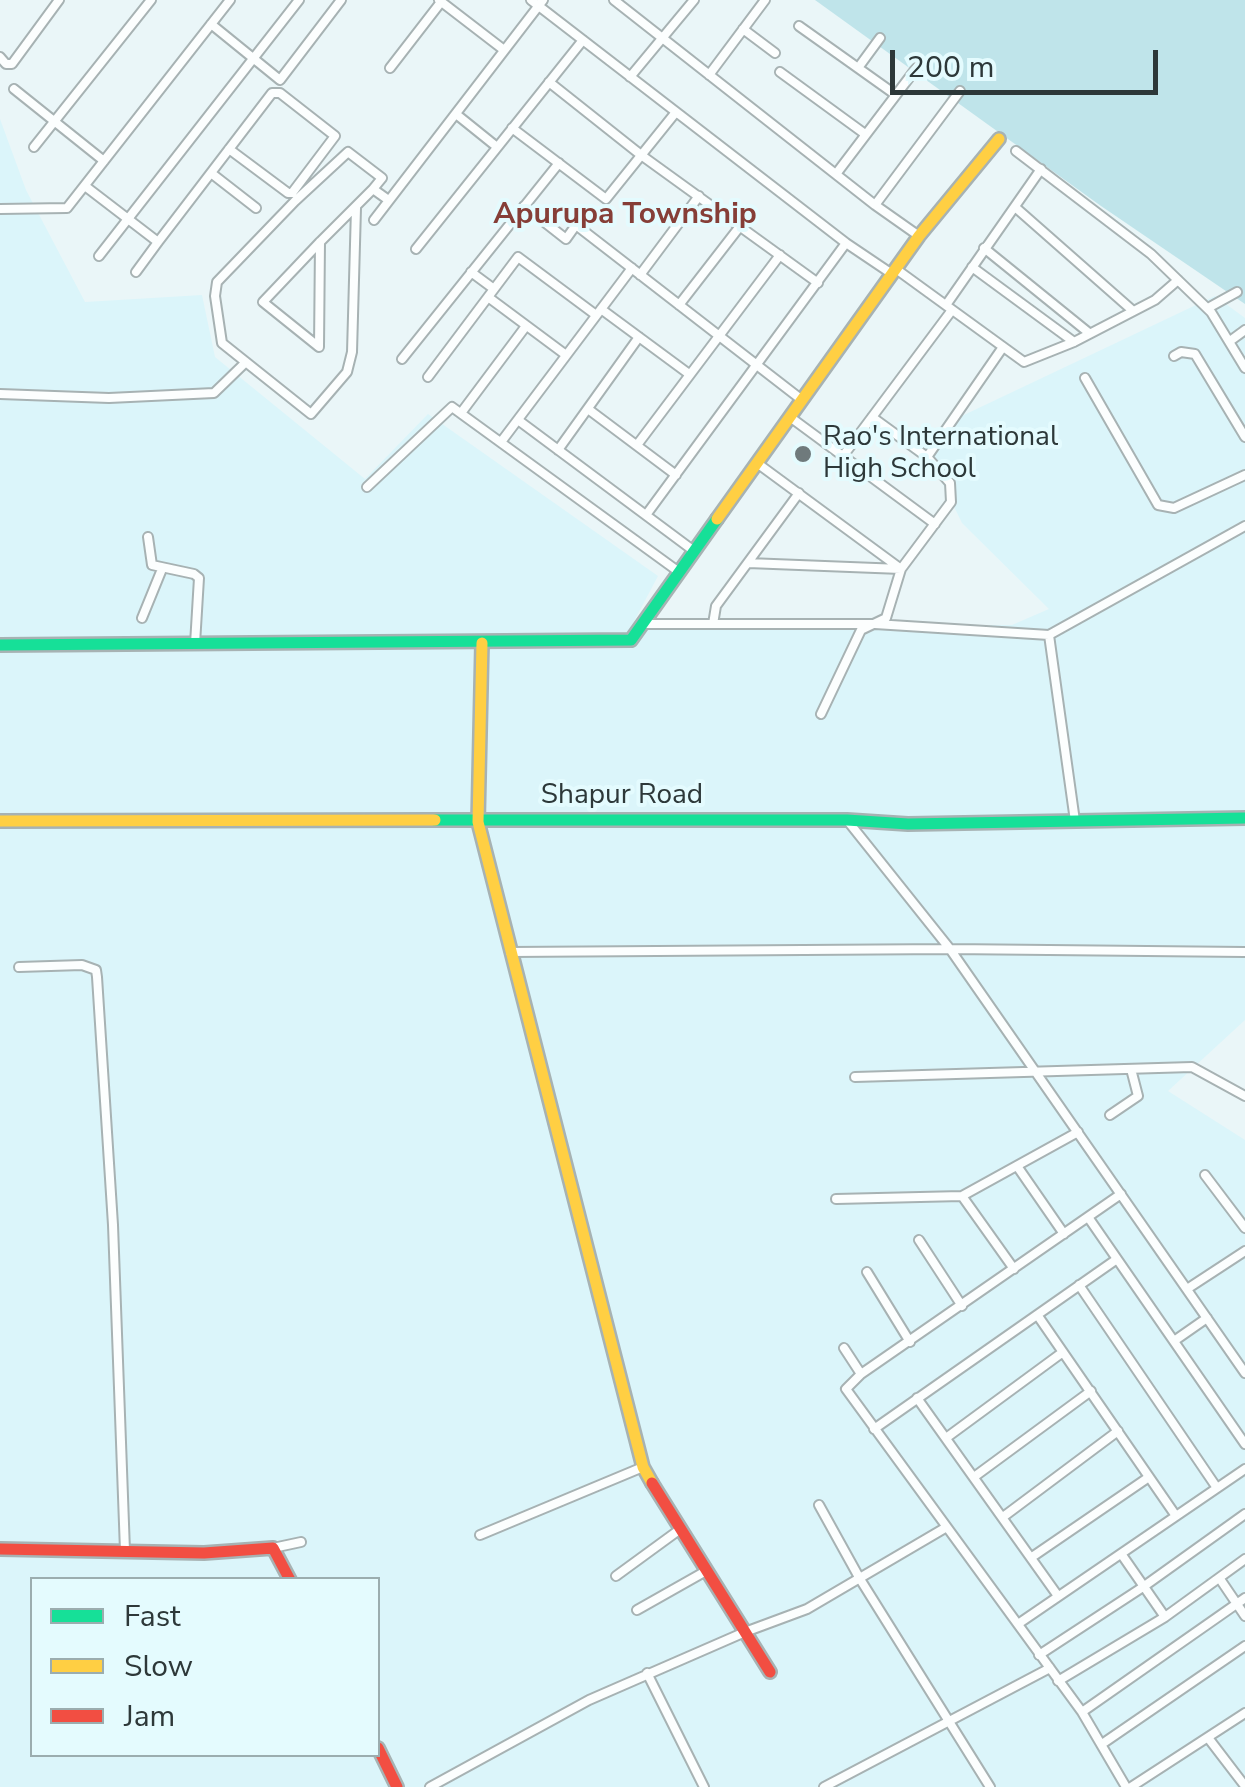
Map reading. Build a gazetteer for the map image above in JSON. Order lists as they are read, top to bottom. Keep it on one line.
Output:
{"streets":{"street":["Shapur Road"]},"districts":["Apurupa Township"],"places":["Rao's International High School"],"legend":["Fast","Slow","Jam"],"scale_bar":"200 m"}
